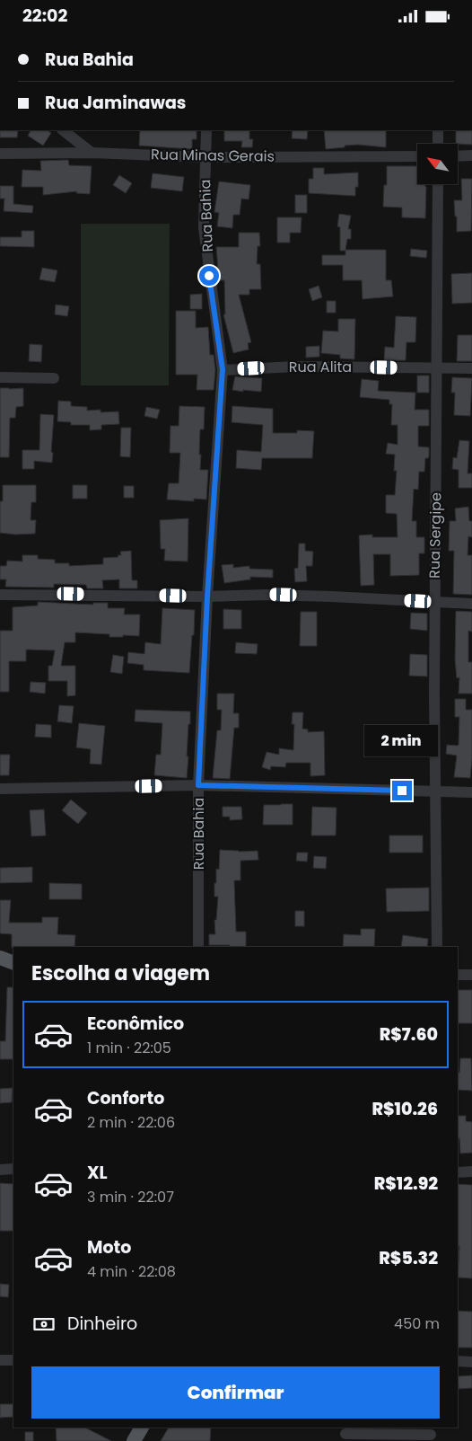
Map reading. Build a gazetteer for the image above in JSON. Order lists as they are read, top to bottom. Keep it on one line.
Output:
{"streets":{"street":["Rua Minas Gerais","Rua Bahia","Rua Alita","Rua Sergipe"]},"crossings":[["Rua Minas Gerais","Rua Bahia"],["Rua Bahia","Rua Alita"],["Rua Alita","Rua Sergipe"]],"north":"top left","page":{"status":"22:02","banner":["Rua Bahia","Rua Jaminawas"],"bubble":"2 min","heading":"Escolha a viagem","list":[{"name":"Econômico","note":"1 min · 22:05","value":"R$7.60"},{"name":"Conforto","note":"2 min · 22:06","value":"R$10.26"},{"name":"XL","note":"3 min · 22:07","value":"R$12.92"},{"name":"Moto","note":"4 min · 22:08","value":"R$5.32"}],"pay":["Dinheiro","450 m"],"buttons":"Confirmar"}}
